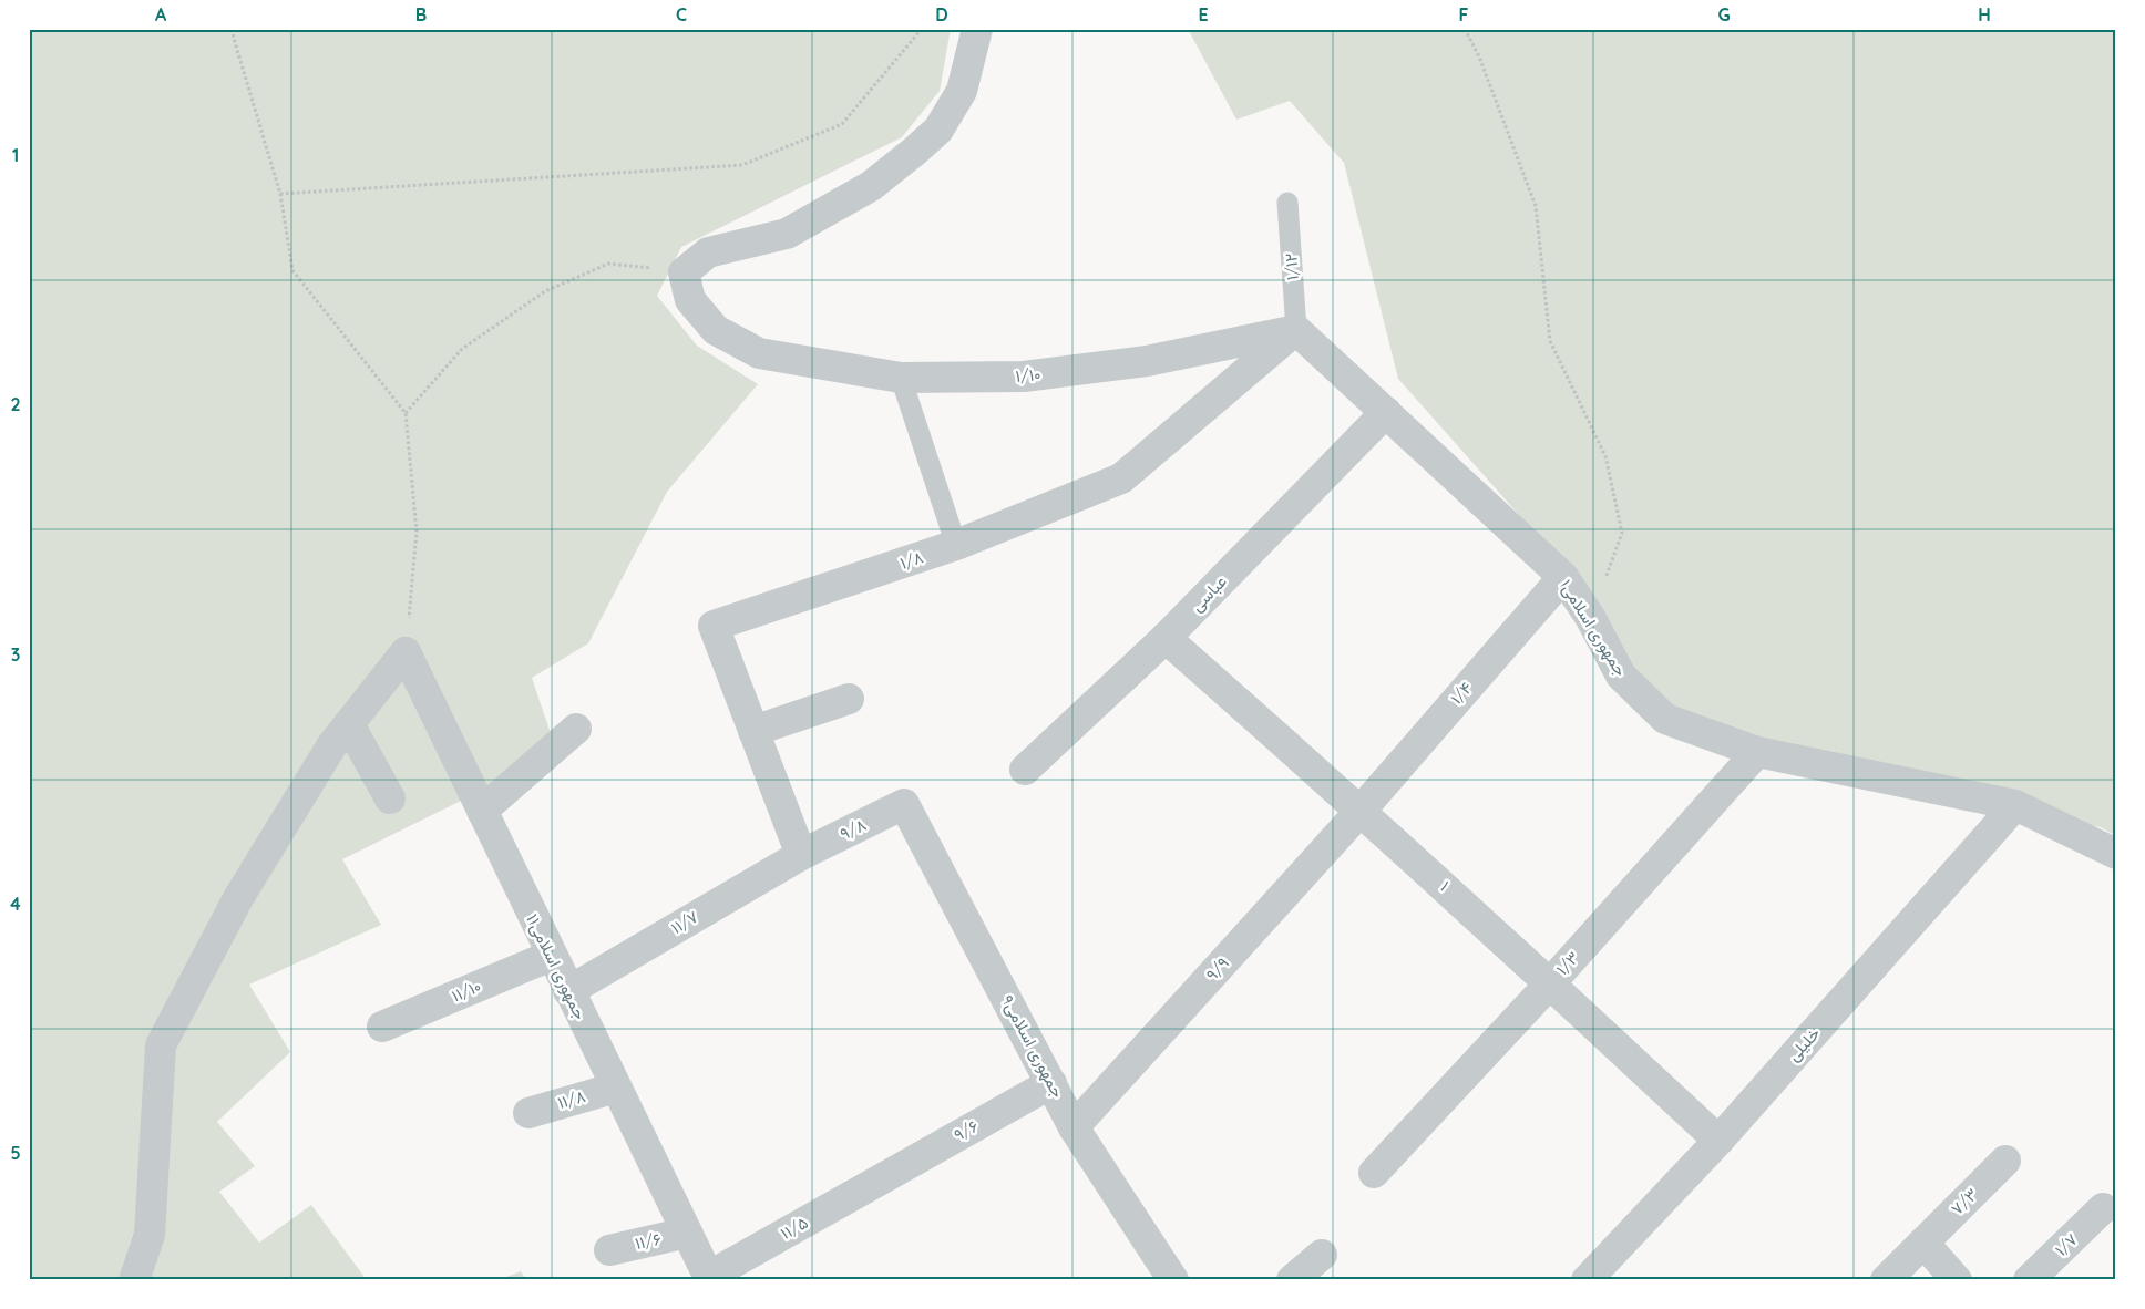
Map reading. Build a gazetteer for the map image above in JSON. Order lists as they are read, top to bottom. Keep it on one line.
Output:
{"streets":{"street":["۱/۱۰","۱/۸","عباسی","جمهوری اسلامی۱","۱/۴","۹/۸","۱","۱۱/۷","۱/۳","جمهوری اسلامی۱۱","۹/۹","۱۱/۱۰","خلیلی","جمهوری اسلامی۹","۱۱/۸","۹/۶","۷/۳","۱۱/۵","۱۱/۶","۱/۷"],"lane":["۱/۱۲"]},"crossings":[["۱/۱۲","۱/۱۰"],["۱/۱۲","۱/۸"],["۱/۱۲","جمهوری اسلامی۱"],["۱/۱۰","۱/۸"],["۱/۱۰","جمهوری اسلامی۱"],["۱/۸","جمهوری اسلامی۱"],["۱/۸","۹/۸"],["۱/۸","۱۱/۷"],["عباسی","جمهوری اسلامی۱"],["عباسی","۱"],["جمهوری اسلامی۱","۱/۴"],["جمهوری اسلامی۱","۱/۳"],["جمهوری اسلامی۱","خلیلی"],["۱/۴","۱"],["۱/۴","۹/۹"],["۹/۸","۱۱/۷"],["۹/۸","جمهوری اسلامی۹"],["۱","۱/۳"],["۱","۹/۹"],["۱","خلیلی"],["۱۱/۷","جمهوری اسلامی۱۱"],["جمهوری اسلامی۱۱","۱۱/۱۰"],["جمهوری اسلامی۱۱","۱۱/۸"],["جمهوری اسلامی۱۱","۱۱/۵"],["جمهوری اسلامی۱۱","۱۱/۶"],["۹/۹","جمهوری اسلامی۹"],["جمهوری اسلامی۹","۹/۶"],["۹/۶","۱۱/۵"]],"grid":{"columns":["A","B","C","D","E","F","G","H"],"rows":["1","2","3","4","5"]}}
